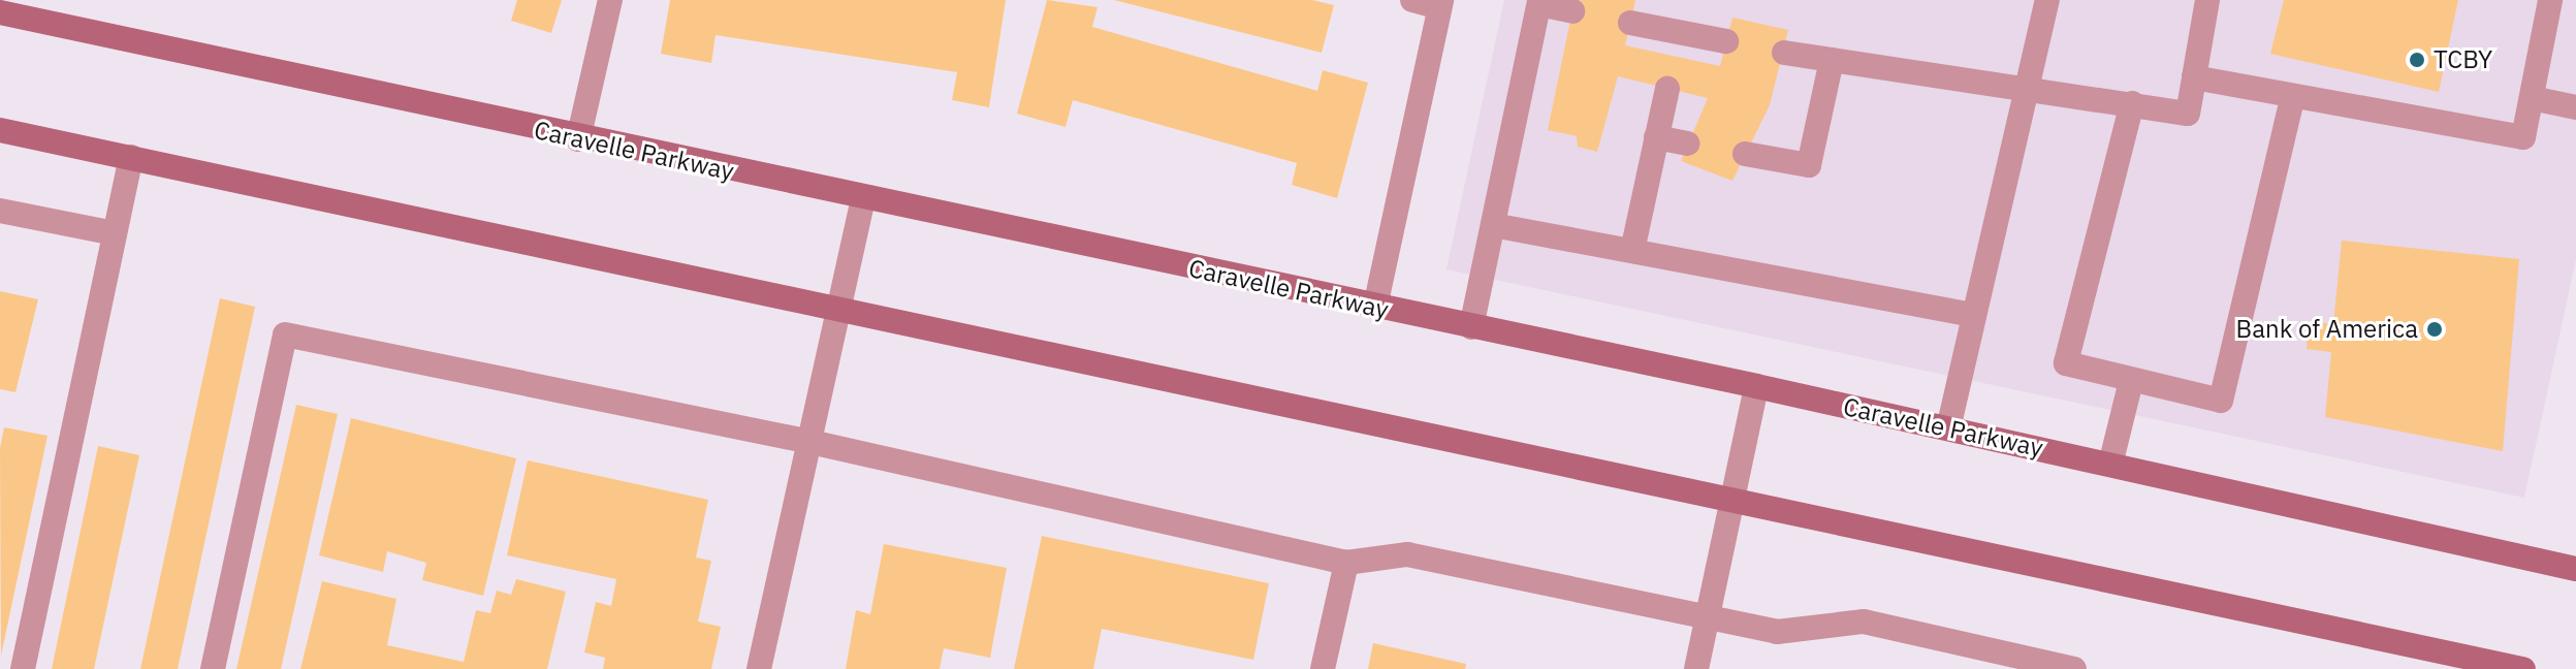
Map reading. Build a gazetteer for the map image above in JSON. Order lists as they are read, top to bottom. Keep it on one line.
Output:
{"streets":{"street":["Caravelle Parkway"]},"places":["TCBY","Bank of America"]}
